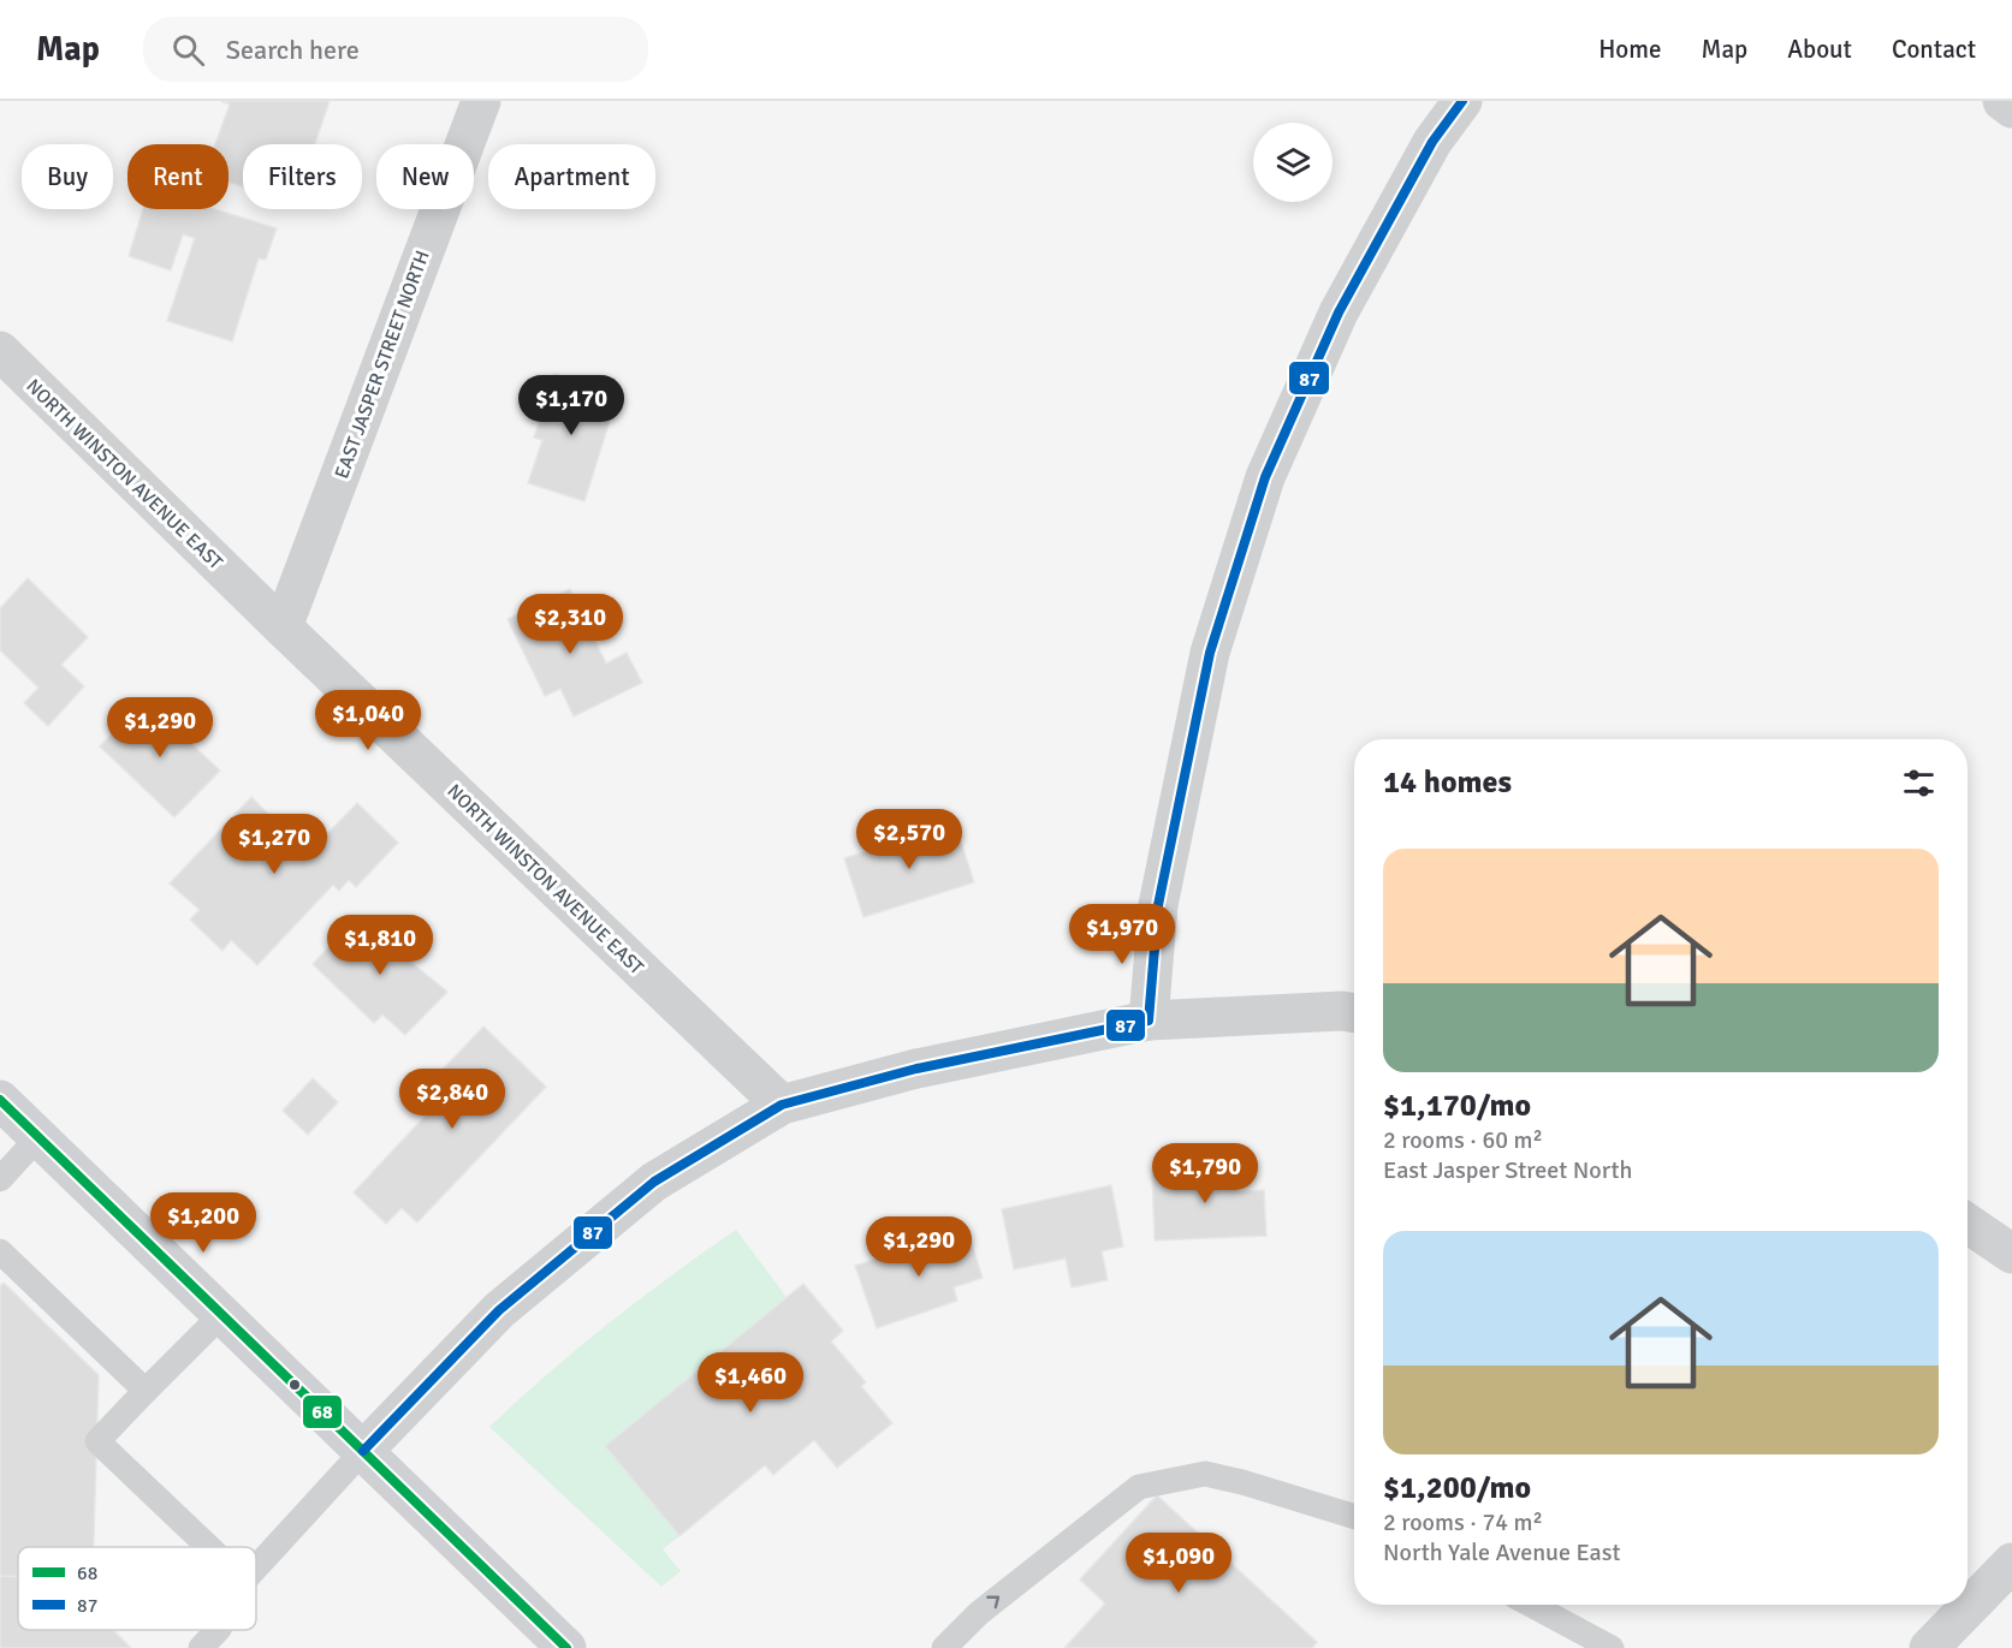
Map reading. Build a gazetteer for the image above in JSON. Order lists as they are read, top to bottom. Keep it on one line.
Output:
{"streets":{"street":["EAST JASPER STREET NORTH","NORTH WINSTON AVENUE EAST"]},"crossings":[["EAST JASPER STREET NORTH","NORTH WINSTON AVENUE EAST"]],"lines":["transit line 87","transit line 68"],"legend":["68","87"],"page":{"header":"Map","search":"Search here","nav":["Home","Map","About","Contact"],"chip":["Buy","Rent","Filters","New","Apartment"],"price":["$1,170","$2,310","$1,040","$1,290","$2,570","$1,270","$1,970","$1,810","$2,840","$1,790","$1,200","$1,290","$1,460","$1,090"],"heading":"14 homes","list":[{"name":"$1,170/mo","note":"2 rooms · 60 m² · East Jasper Street North"},{"name":"$1,200/mo","note":"2 rooms · 74 m² · North Yale Avenue East"}]}}
